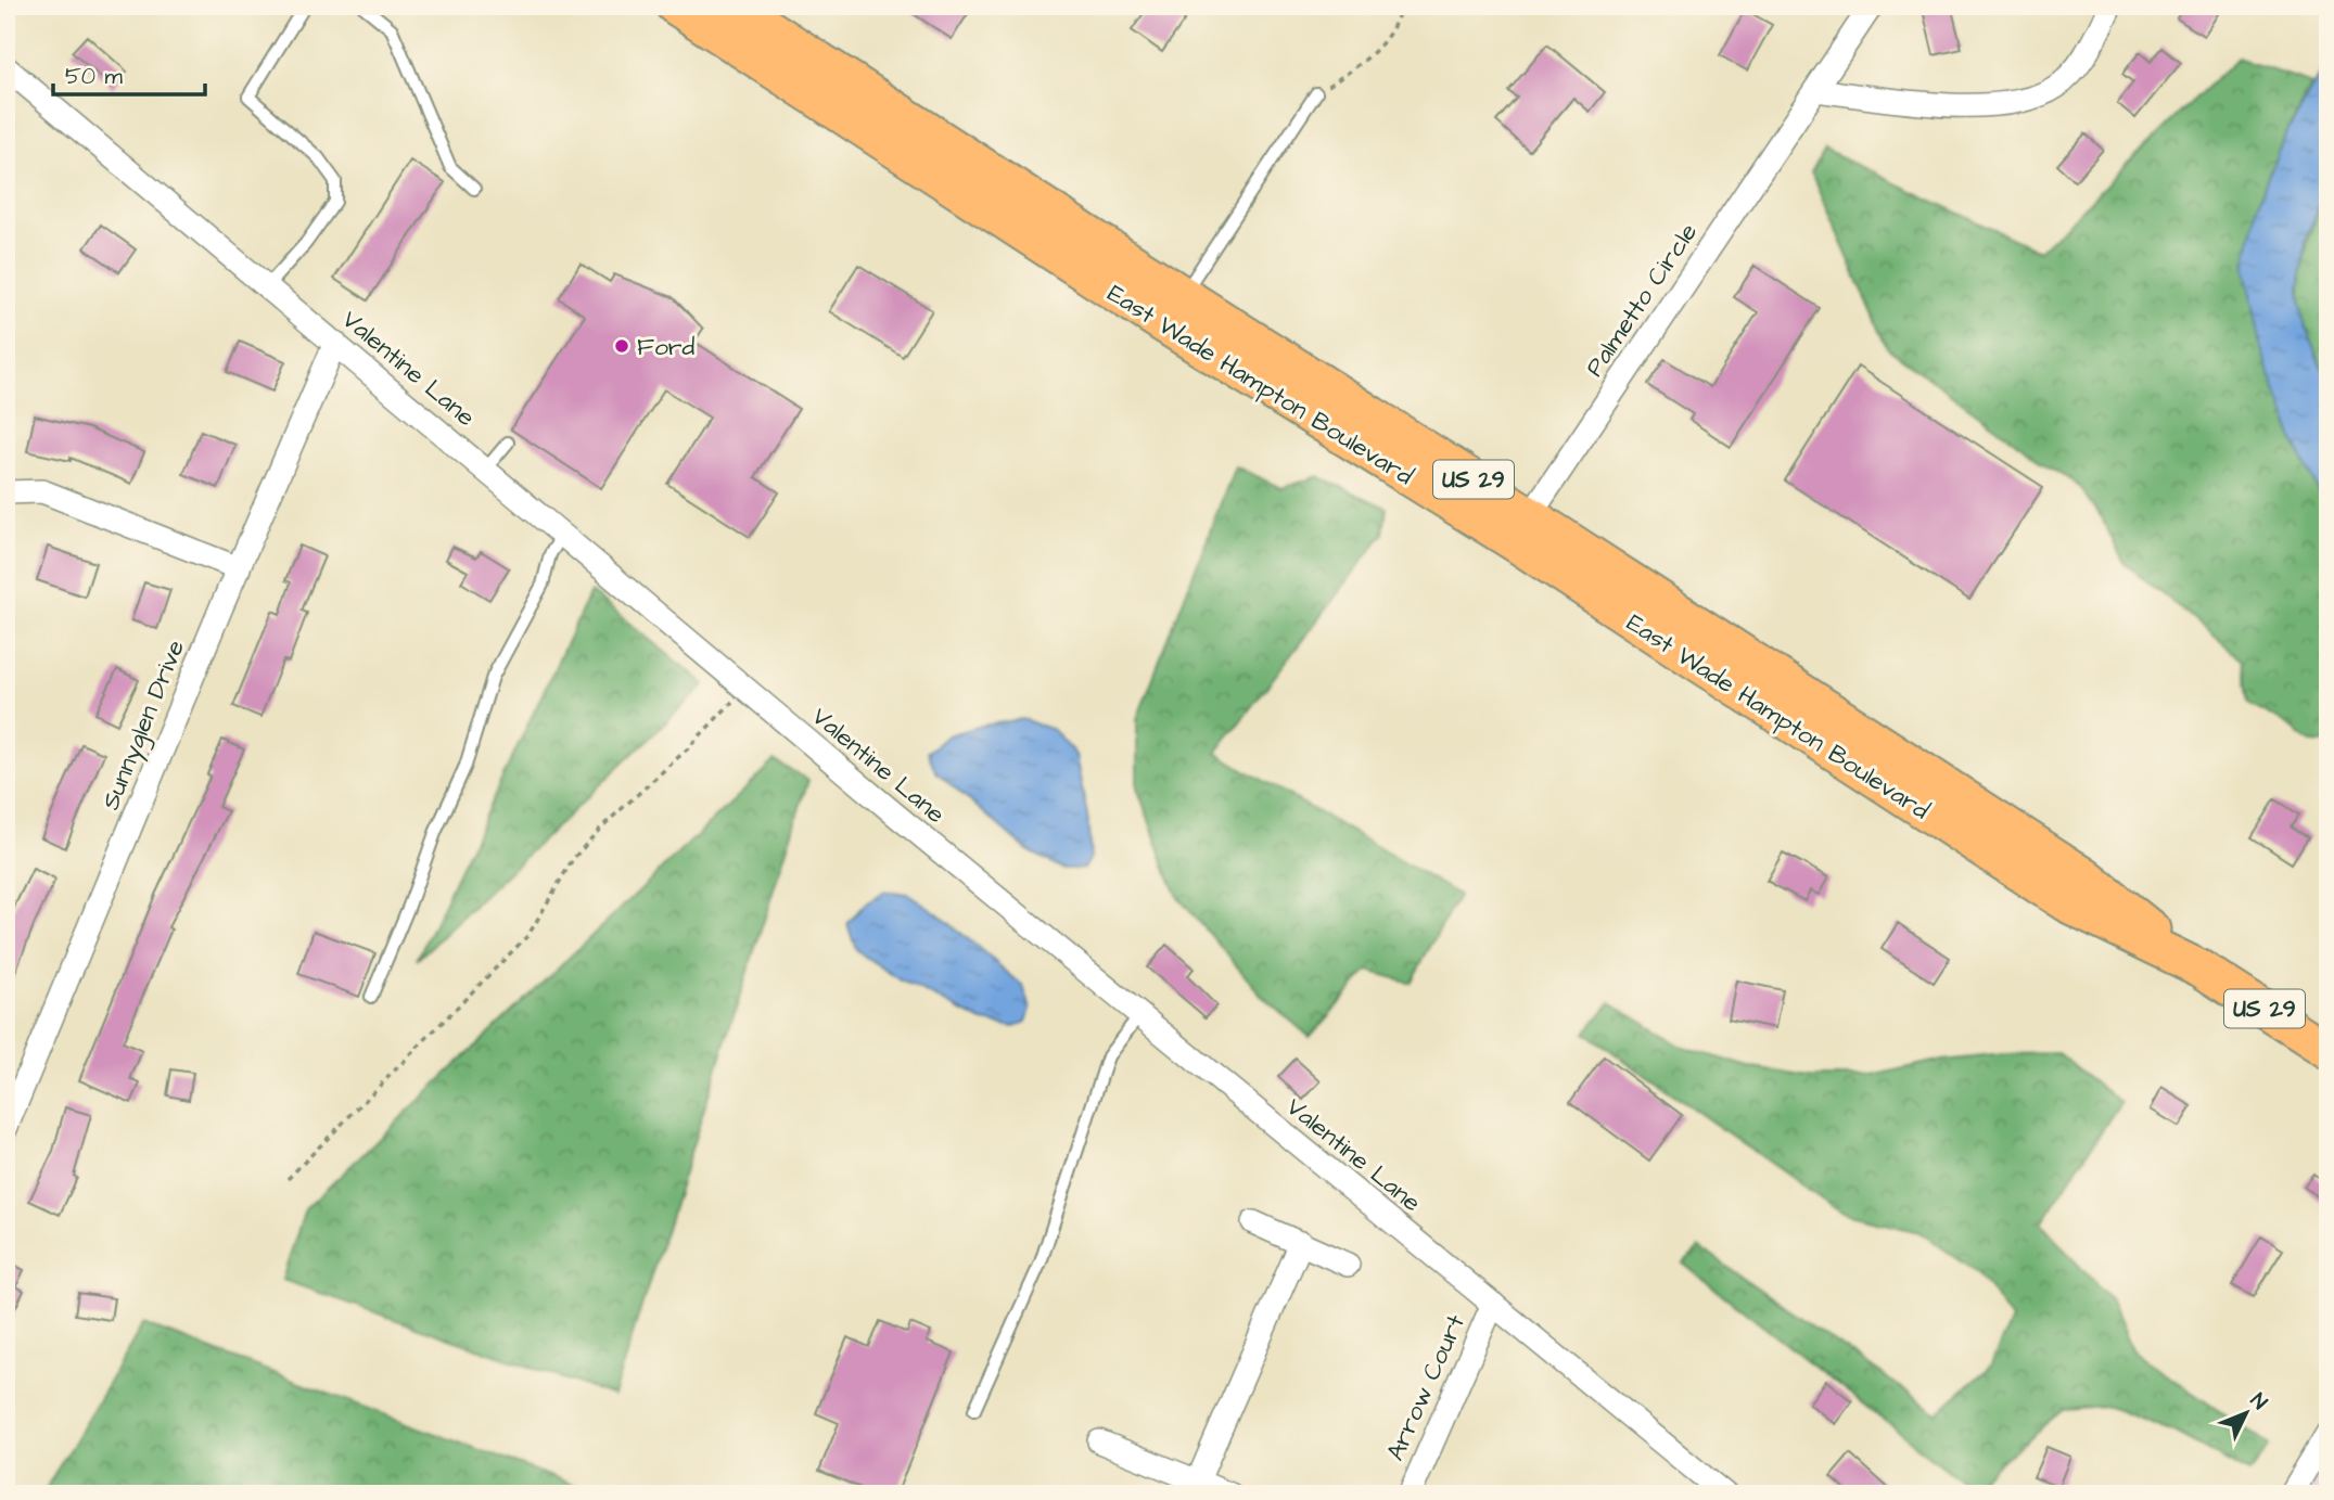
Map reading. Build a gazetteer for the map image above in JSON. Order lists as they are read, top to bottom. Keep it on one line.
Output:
{"streets":{"main road":["East Wade Hampton Boulevard","US 29"],"street":["Palmetto Circle","Valentine Lane","Sunnyglen Drive","Arrow Court"]},"crossings":[["Palmetto Circle","East Wade Hampton Boulevard"],["Valentine Lane","Sunnyglen Drive"],["Valentine Lane","Arrow Court"]],"places":["Ford"],"scale_bar":"50 m","north":"top right"}
